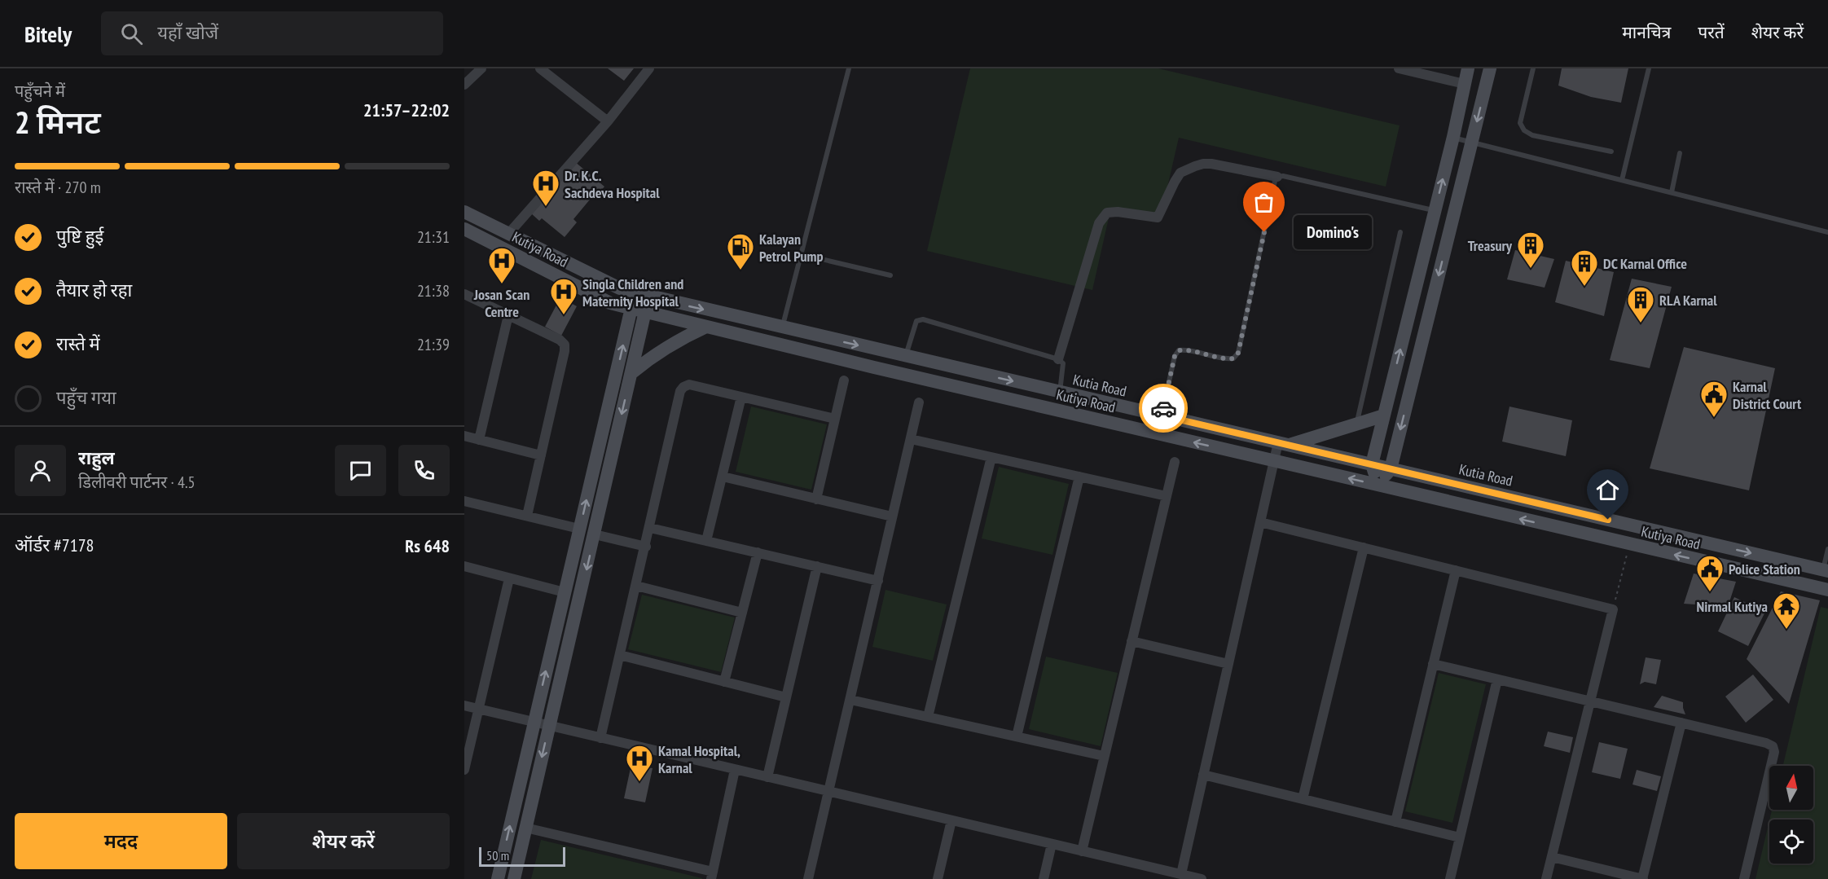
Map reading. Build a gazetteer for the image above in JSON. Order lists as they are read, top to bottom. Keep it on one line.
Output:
{"streets":{"street":["Kutiya Road","Kutia Road"]},"places":{"hospital":["Dr. K.C. Sachdeva Hospital","Josan Scan Centre","Singla Children and Maternity Hospital","Kamal Hospital, Karnal"],"other":["Domino's"],"building":["Treasury","DC Karnal Office","RLA Karnal"],"fuel station":["Kalayan Petrol Pump"],"public building":["Karnal District Court","Police Station"],"temple":["Nirmal Kutiya"]},"scale_bar":"50 m","north":"top","page":{"header":"Bitely","search":"यहाँ खोजें","nav":["मानचित्र","परतें","शेयर करें"],"heading":["2 मिनट","पहुँचने में","21:57–22:02"],"panel":["राहुल","डिलीवरी पार्टनर · 4.5","ऑर्डर #7178","Rs 648"],"bar":"रास्ते में · 270 m","list":[["पुष्टि हुई","21:31"],["तैयार हो रहा","21:38"],["रास्ते में","21:39"],"पहुँच गया"],"bubble":"Domino's","buttons":["मदद","शेयर करें"],"scale":"50 m"}}
